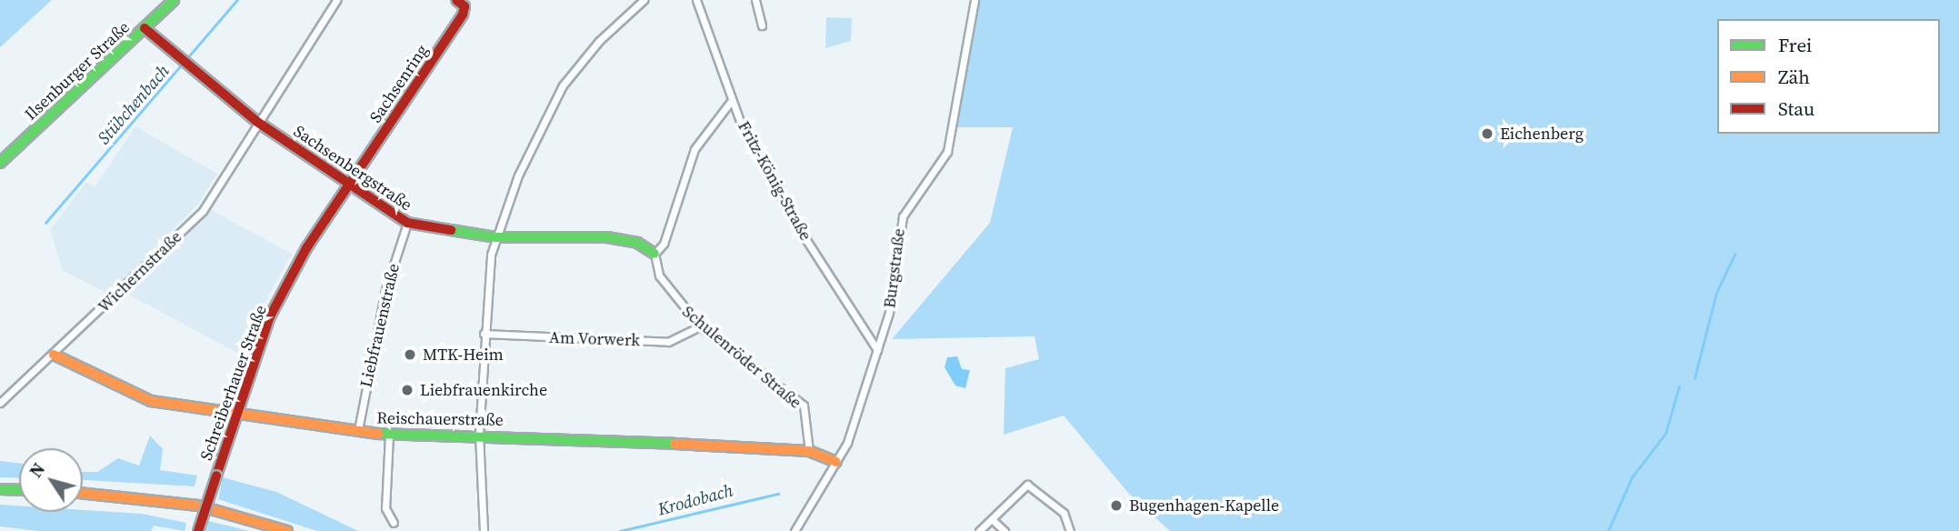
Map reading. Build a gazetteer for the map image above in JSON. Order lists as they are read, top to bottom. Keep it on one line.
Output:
{"streets":{"main road":["Ilsenburger Straße","Sachsenring","Sachsenbergstraße","Schreiberhauer Straße","Reischauerstraße"],"street":["Fritz-König-Straße","Burgstraße","Wichernstraße","Liebfrauenstraße","Am Vorwerk","Schulenröder Straße"]},"crossings":[["Ilsenburger Straße","Sachsenbergstraße"],["Sachsenring","Sachsenbergstraße"],["Sachsenring","Schreiberhauer Straße"],["Sachsenbergstraße","Wichernstraße"],["Sachsenbergstraße","Liebfrauenstraße"],["Sachsenbergstraße","Schulenröder Straße"],["Sachsenbergstraße","Schreiberhauer Straße"],["Fritz-König-Straße","Burgstraße"],["Burgstraße","Reischauerstraße"],["Wichernstraße","Reischauerstraße"],["Liebfrauenstraße","Reischauerstraße"],["Am Vorwerk","Schulenröder Straße"],["Schulenröder Straße","Reischauerstraße"],["Schreiberhauer Straße","Reischauerstraße"]],"water":["Stübchenbach","Krodobach"],"places":["Eichenberg","MTK-Heim","Liebfrauenkirche","Bugenhagen-Kapelle"],"legend":["Frei","Zäh","Stau"],"north":"top left"}
